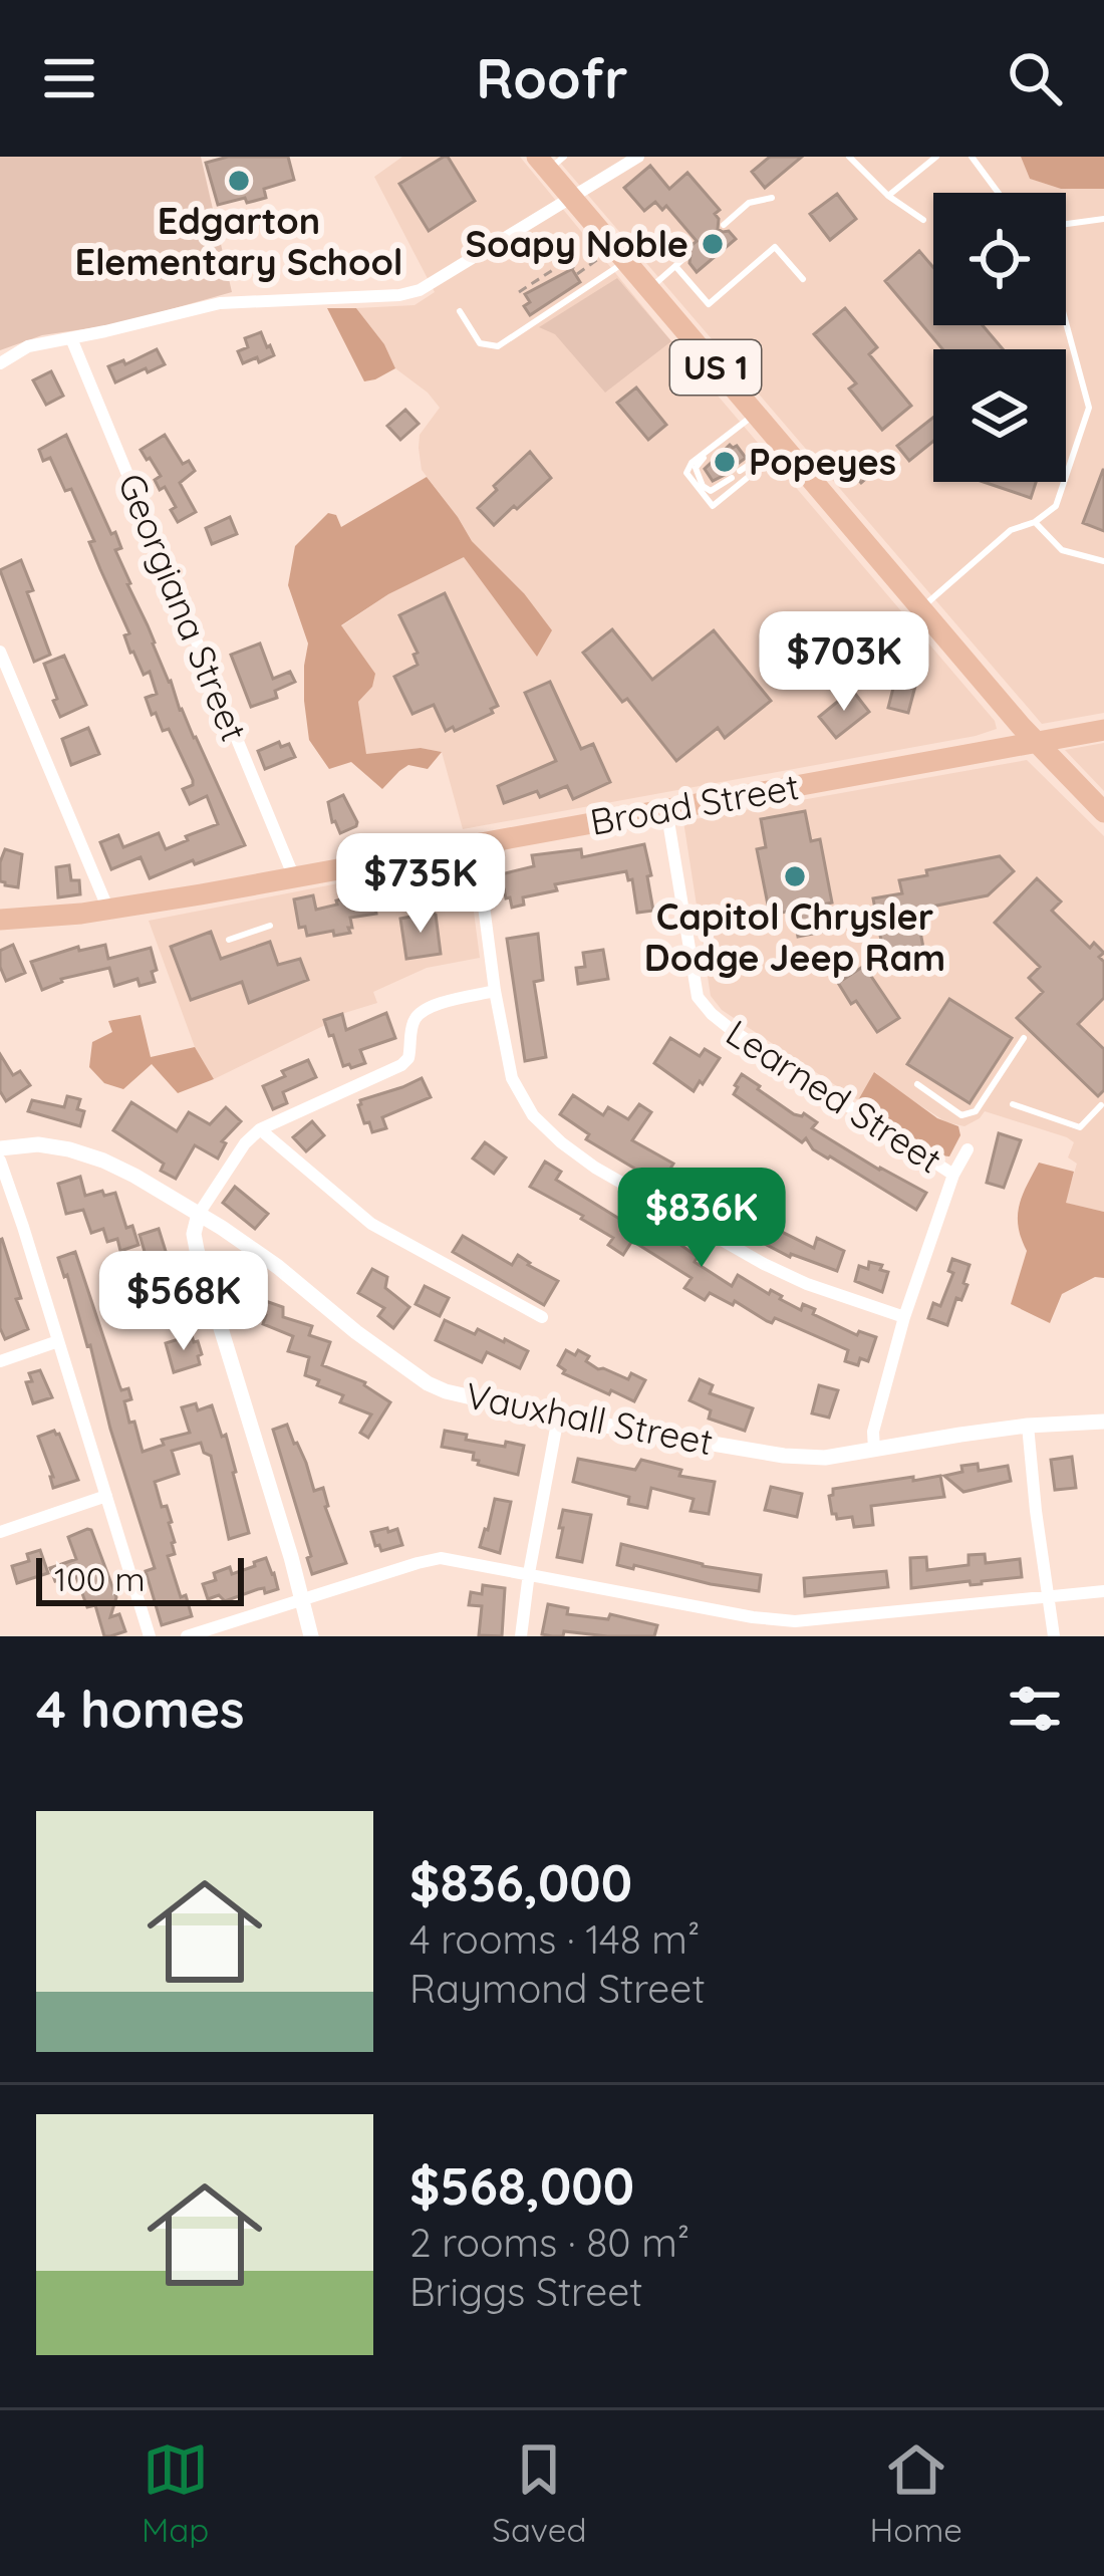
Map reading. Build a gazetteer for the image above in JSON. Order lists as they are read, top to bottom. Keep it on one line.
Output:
{"streets":{"main road":["US 1","Broad Street"],"street":["Georgiana Street","Learned Street","Vauxhall Street"]},"crossings":[["US 1","Broad Street"],["Georgiana Street","Broad Street"],["Broad Street","Learned Street"]],"places":["Edgarton Elementary School","Soapy Noble","Popeyes","Capitol Chrysler Dodge Jeep Ram"],"scale_bar":"100 m","page":{"header":"Roofr","price":["$703K","$735K","$836K","$568K"],"scale":"100 m","heading":"4 homes","list":[{"name":"$836,000","note":"4 rooms · 148 m² · Raymond Street"},{"name":"$568,000","note":"2 rooms · 80 m² · Briggs Street"}],"tabs":["Map","Saved","Home"]}}
